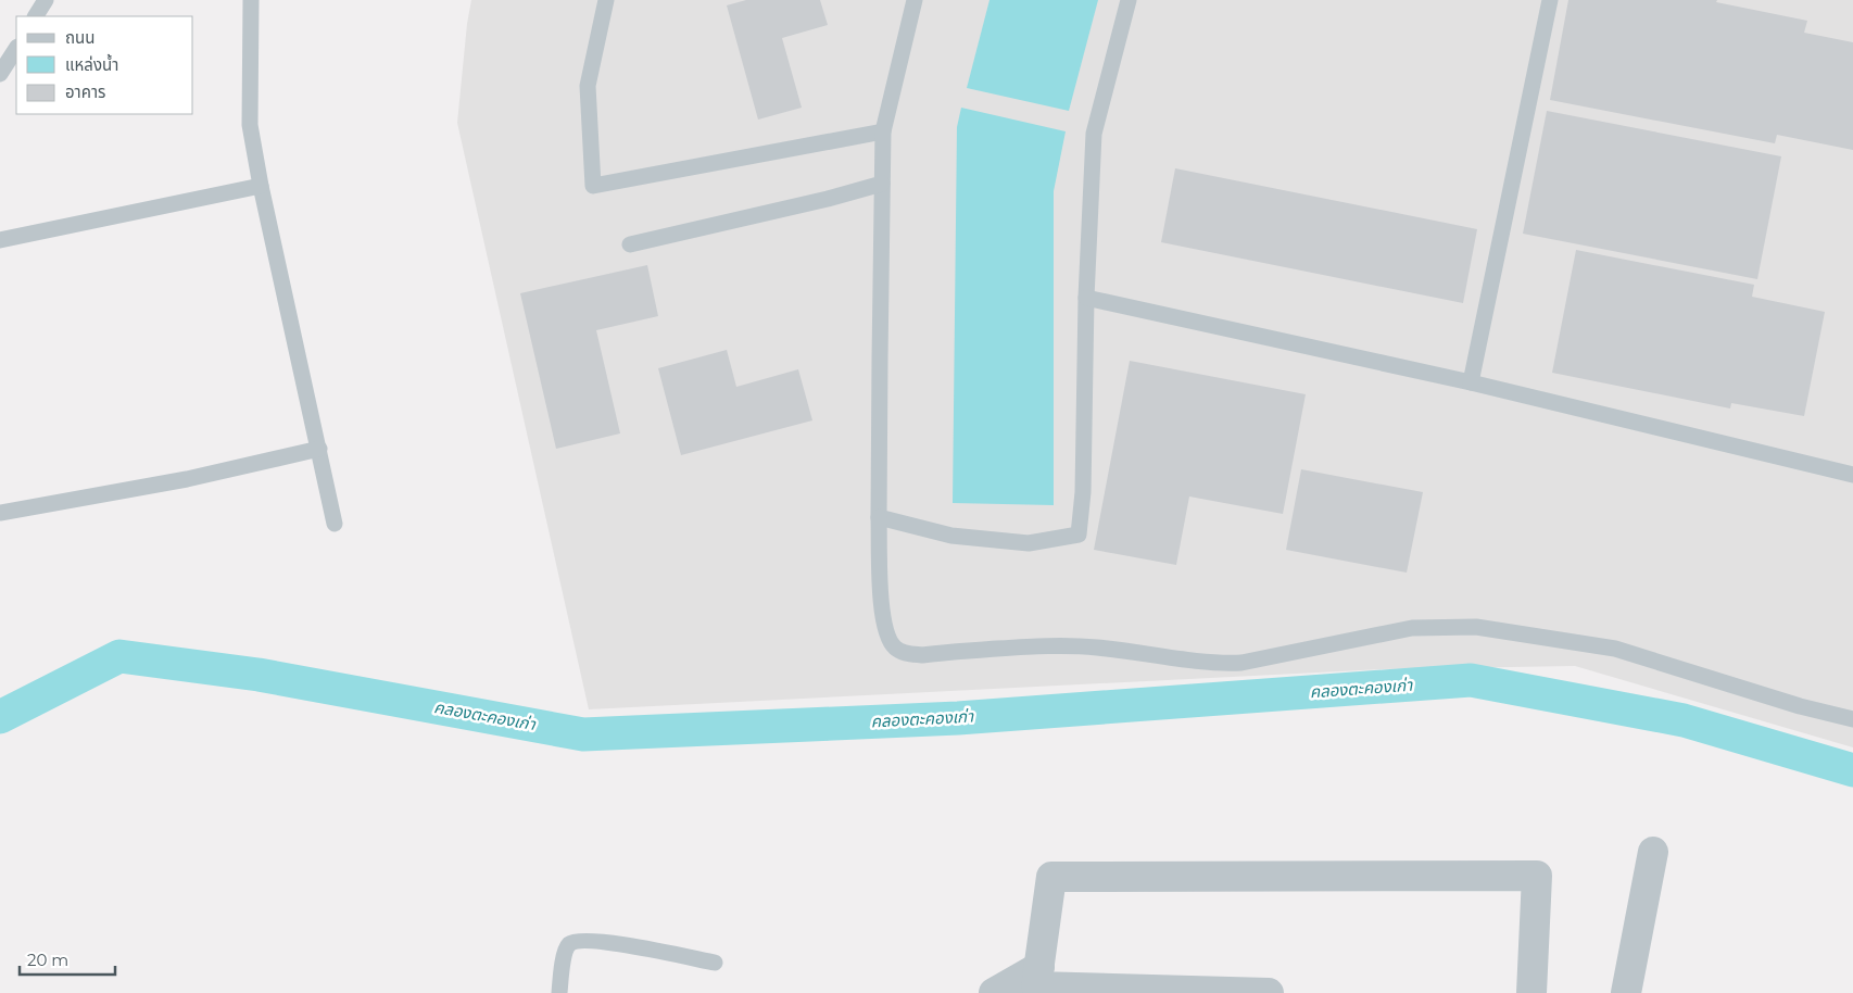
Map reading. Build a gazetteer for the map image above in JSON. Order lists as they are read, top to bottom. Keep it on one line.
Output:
{"water":["คลองตะคองเก่า"],"legend":["ถนน","แหล่งน้ำ","อาคาร"],"scale_bar":"20 m"}
